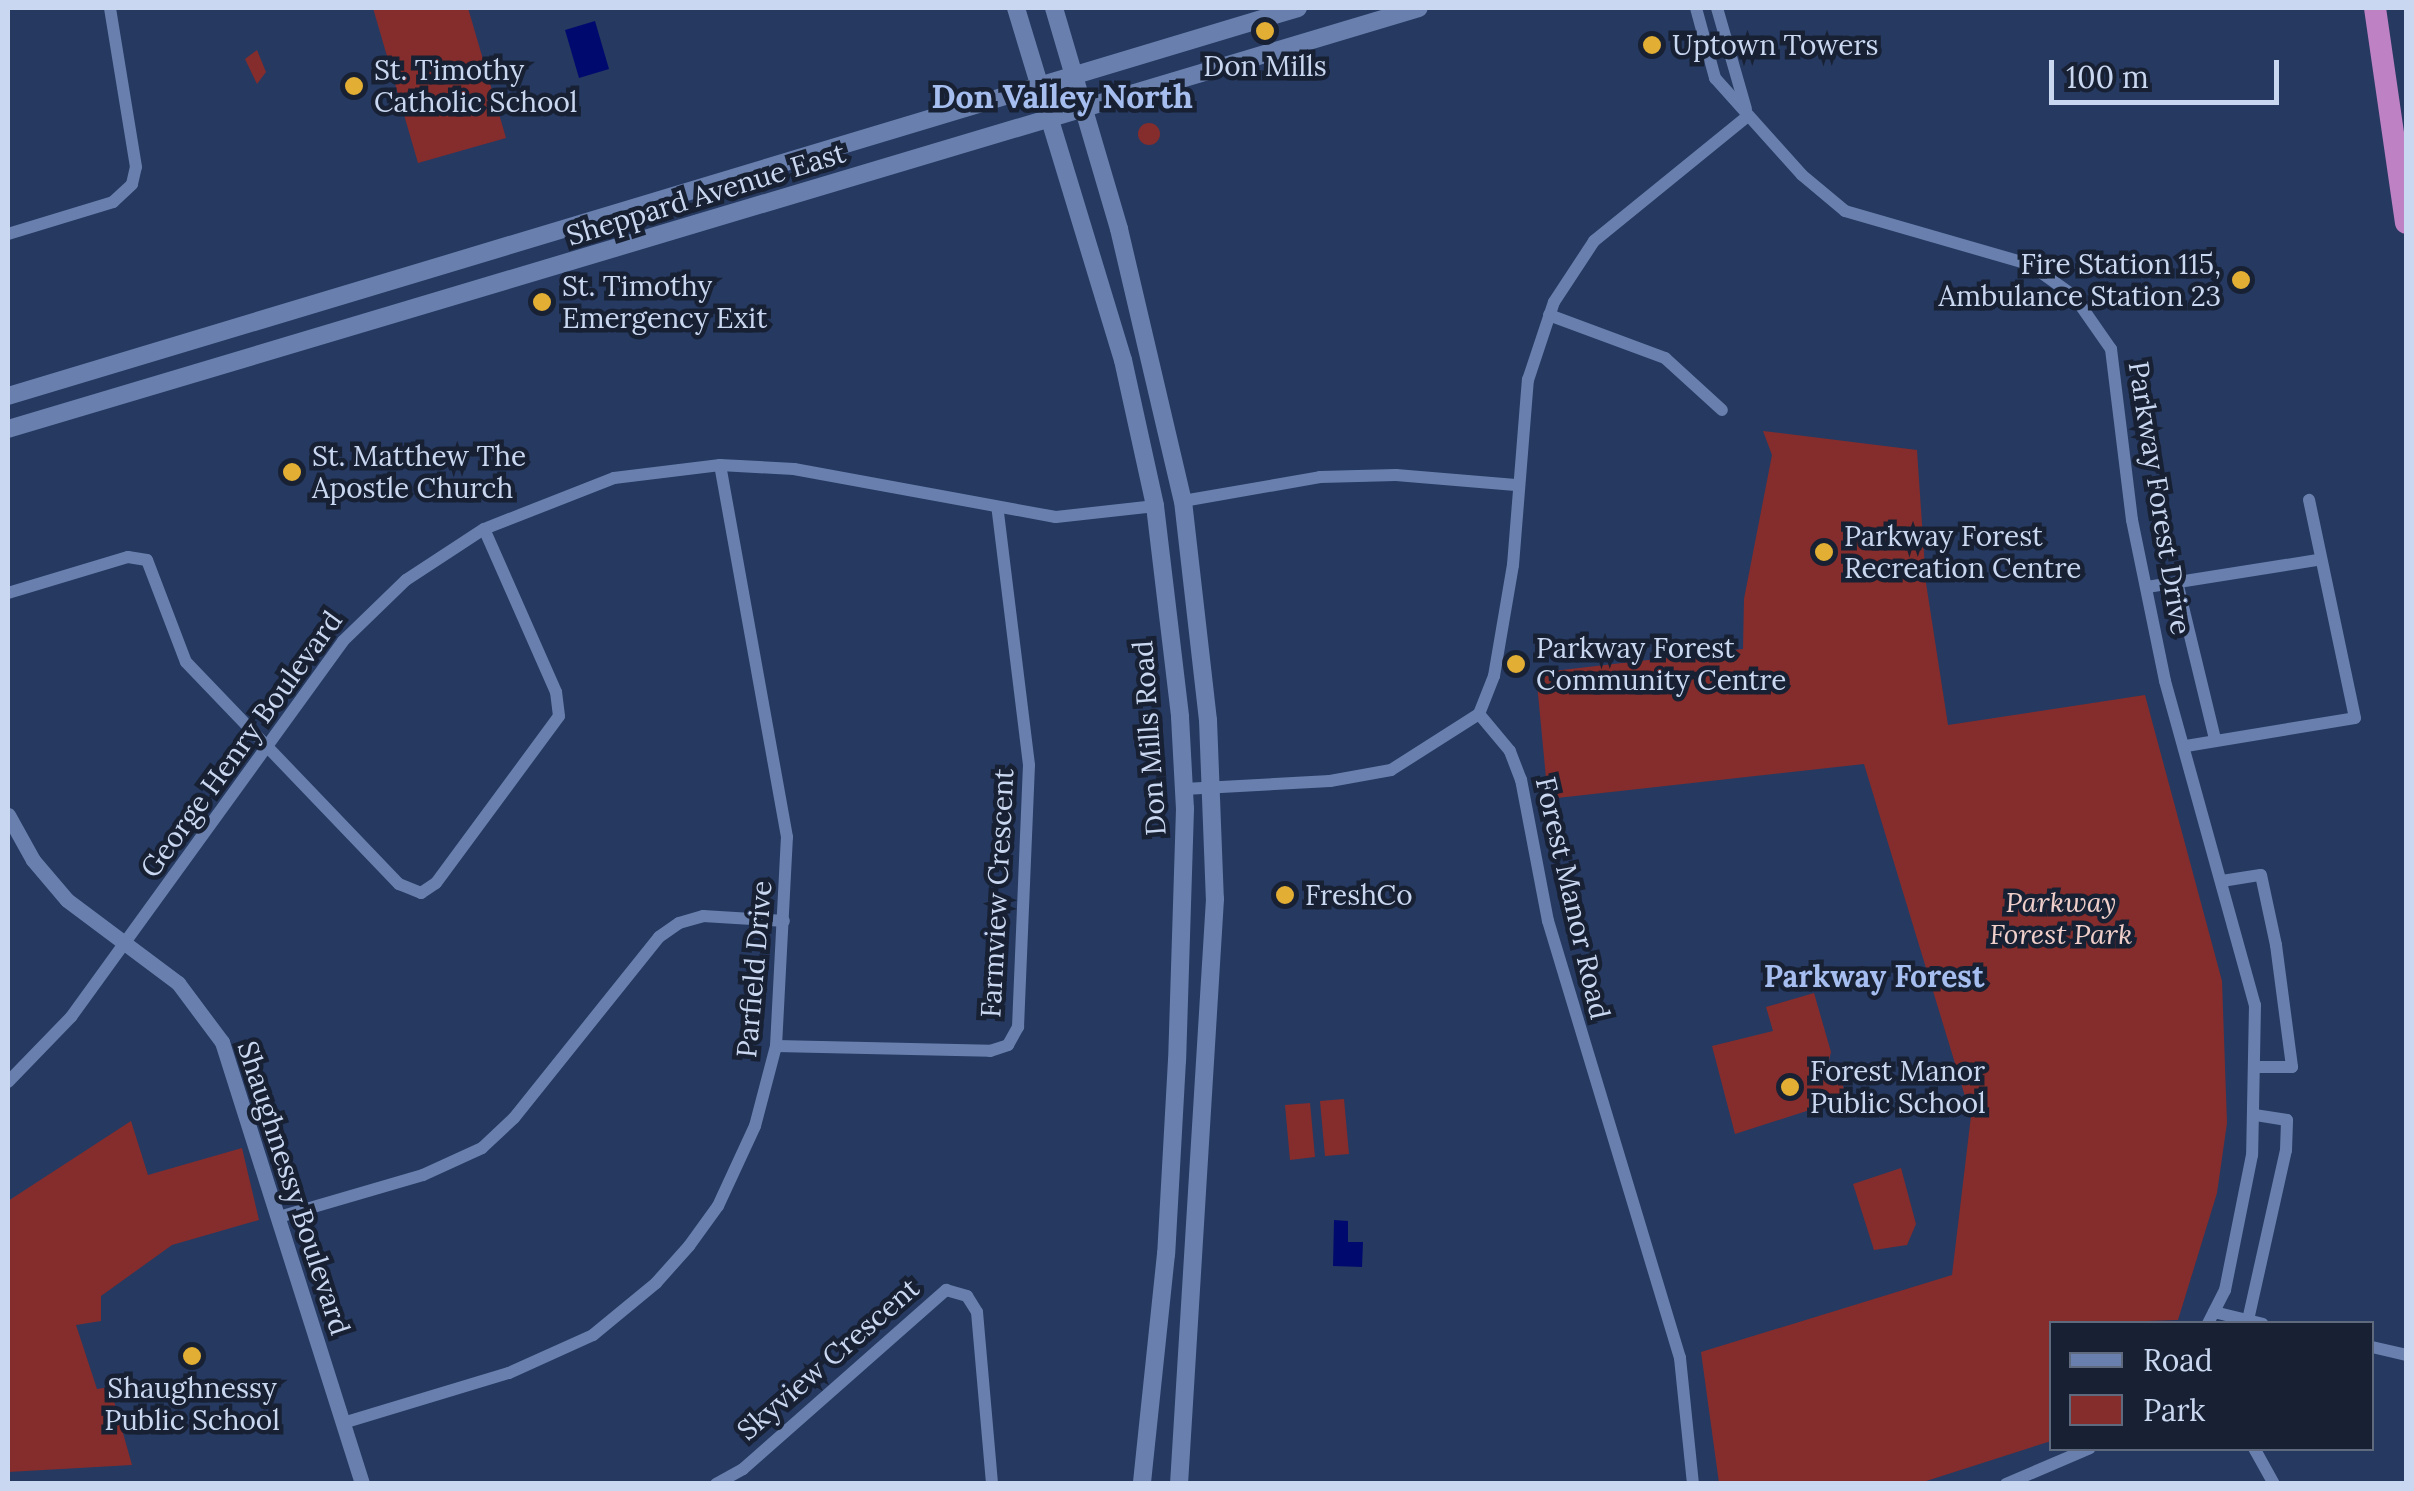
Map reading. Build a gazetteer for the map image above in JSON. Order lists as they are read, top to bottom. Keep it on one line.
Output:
{"streets":{"main road":["Sheppard Avenue East","Don Mills Road"],"street":["Parkway Forest Drive","George Henry Boulevard","Farmview Crescent","Forest Manor Road","Parfield Drive","Shaughnessy Boulevard","Skyview Crescent"]},"crossings":[["Sheppard Avenue East","Don Mills Road"],["Don Mills Road","George Henry Boulevard"],["George Henry Boulevard","Farmview Crescent"],["George Henry Boulevard","Parfield Drive"],["George Henry Boulevard","Shaughnessy Boulevard"],["Farmview Crescent","Parfield Drive"],["Parfield Drive","Shaughnessy Boulevard"]],"districts":["Don Valley North","Parkway Forest"],"parks":["Parkway Forest Park"],"places":["Don Mills","Uptown Towers","St. Timothy Catholic School","Fire Station 115, Ambulance Station 23","St. Timothy Emergency Exit","St. Matthew The Apostle Church","Parkway Forest Recreation Centre","Parkway Forest Community Centre","FreshCo","Forest Manor Public School","Shaughnessy Public School"],"legend":["Road","Park"],"scale_bar":"100 m"}
